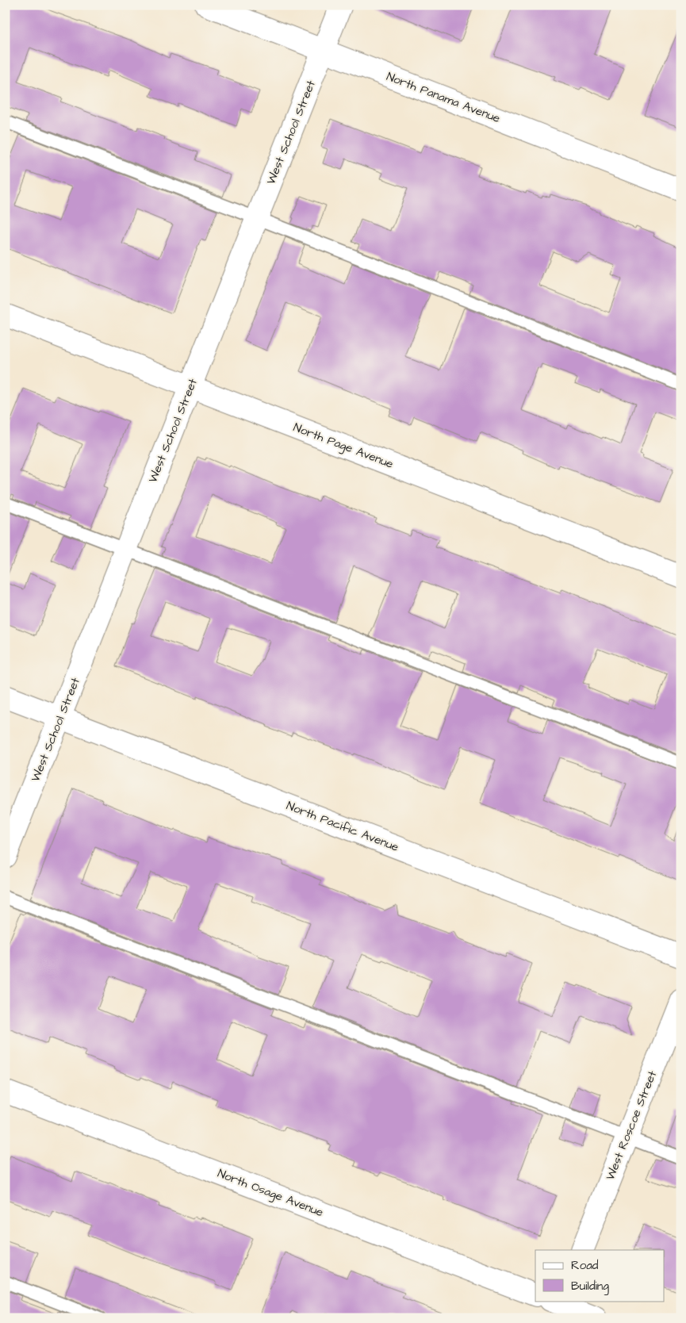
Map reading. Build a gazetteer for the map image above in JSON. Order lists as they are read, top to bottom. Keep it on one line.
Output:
{"streets":{"street":["North Panama Avenue","West School Street","North Page Avenue","North Pacific Avenue","West Roscoe Street","North Osage Avenue"]},"crossings":[["North Panama Avenue","West School Street"],["West School Street","North Page Avenue"],["West School Street","North Pacific Avenue"]],"legend":["Road","Building"]}
